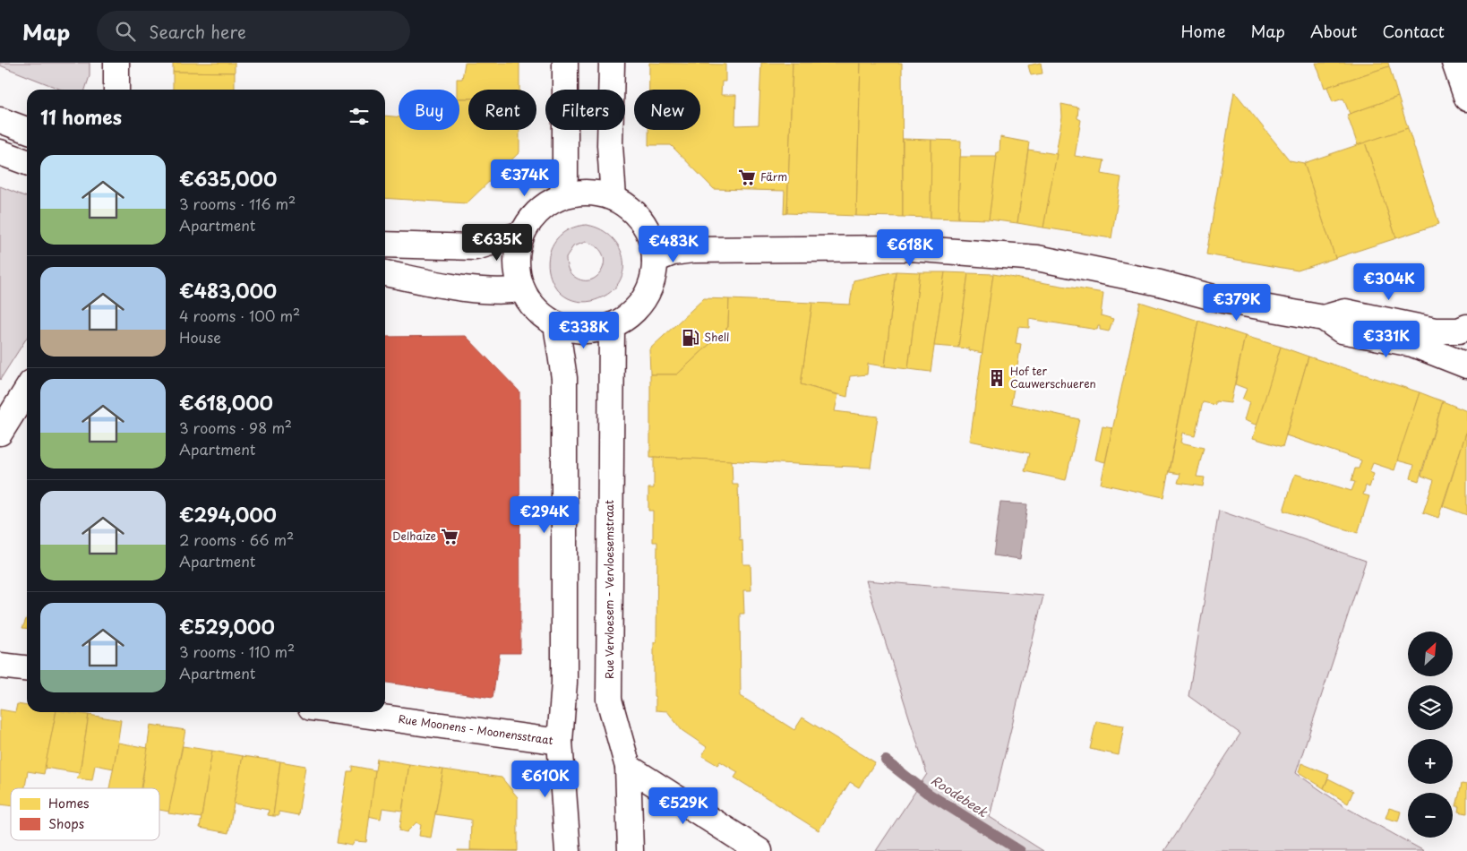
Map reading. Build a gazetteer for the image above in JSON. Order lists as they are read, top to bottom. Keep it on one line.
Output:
{"streets":{"street":["Rue Vervloesem - Vervloesemstraat","Rue Moonens - Moonensstraat"]},"water":["Roodebeek"],"places":{"supermarket":["Färm","Delhaize"],"fuel station":["Shell"],"building":["Hof ter Cauwerschueren"]},"legend":["Homes","Shops"],"north":"top right","page":{"header":"Map","search":"Search here","nav":["Home","Map","About","Contact"],"chip":["Buy","Rent","Filters","New"],"heading":"11 homes","list":[{"name":"€635,000","note":"3 rooms · 116 m² · Apartment"},{"name":"€483,000","note":"4 rooms · 100 m² · House"},{"name":"€618,000","note":"3 rooms · 98 m² · Apartment"},{"name":"€294,000","note":"2 rooms · 66 m² · Apartment"},{"name":"€529,000","note":"3 rooms · 110 m² · Apartment"}],"price":["€374K","€635K","€483K","€618K","€304K","€379K","€338K","€331K","€294K","€610K","€529K"],"map_buttons":["+","−"]}}
